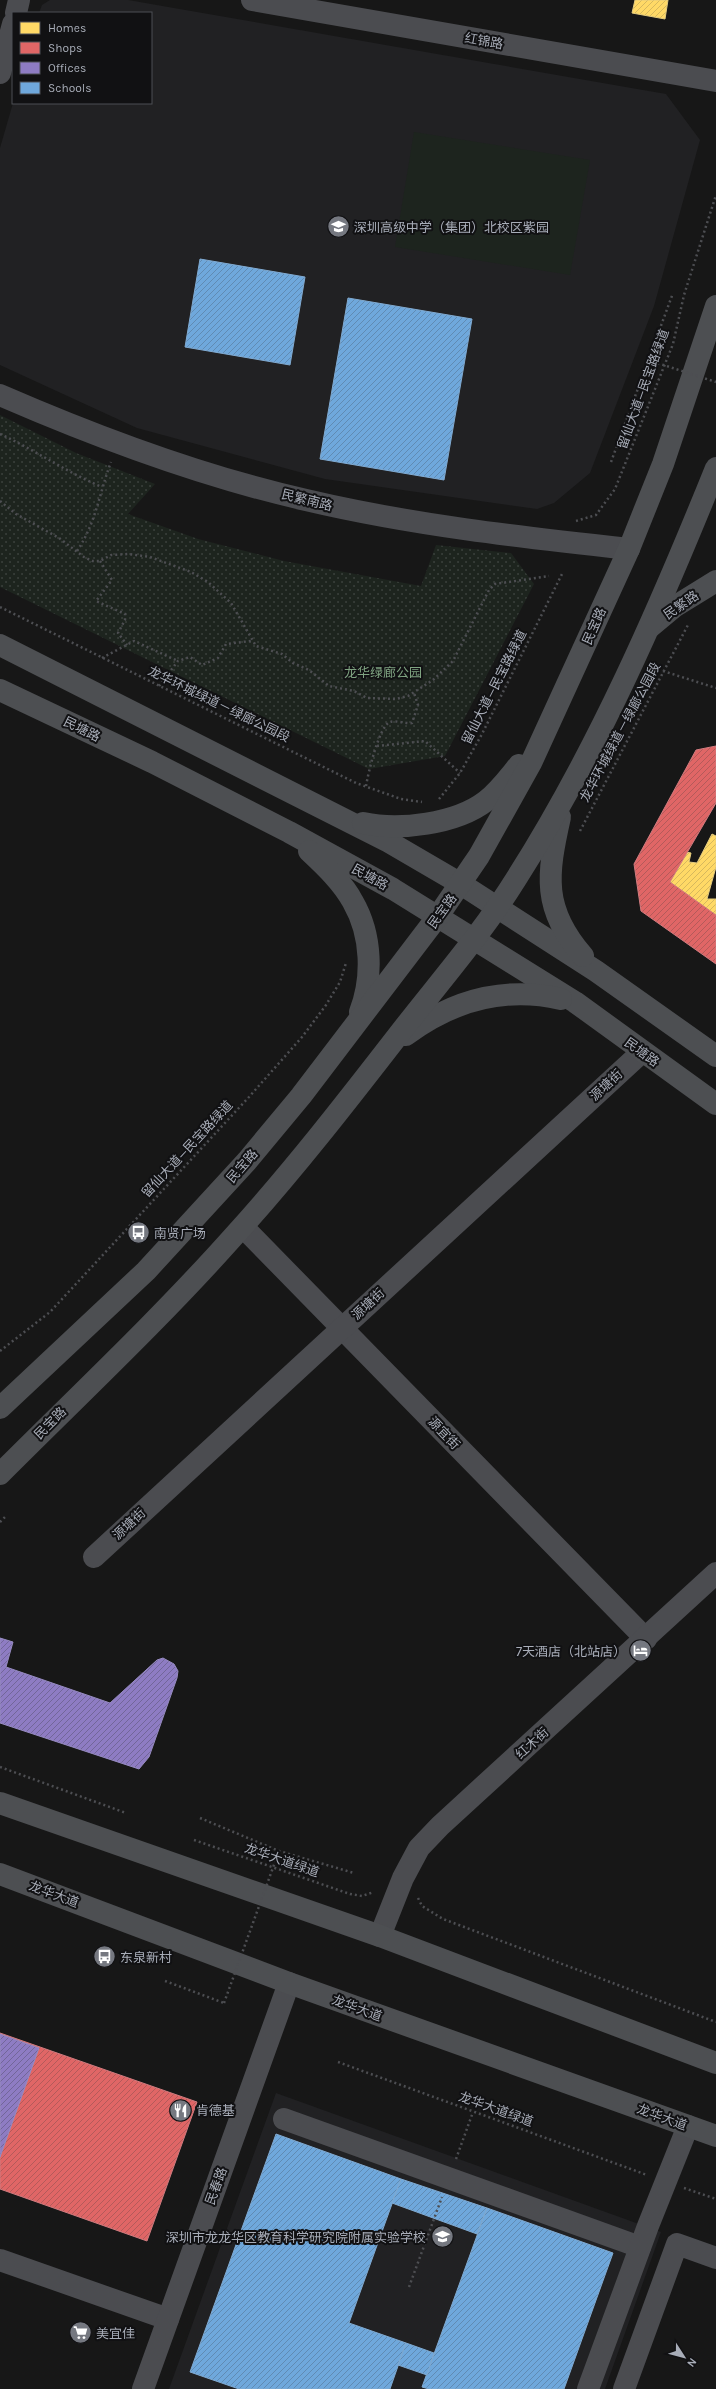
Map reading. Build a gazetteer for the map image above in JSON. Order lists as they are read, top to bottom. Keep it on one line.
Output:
{"streets":{"main road":["民繁路","民宝路","民塘路","龙华大道"],"street":["红锦路","民繁南路","源塘街","源宜街","红木街","民春路"],"path":["留仙大道—民宝路绿道","龙华环城绿道－绿廊公园段","龙华大道绿道"]},"crossings":[["民繁南路","民宝路"],["民繁路","民宝路"],["民宝路","民塘路"],["民宝路","源宜街"],["民塘路","源塘街"],["源塘街","源宜街"],["源宜街","红木街"],["龙华大道","民春路"]],"parks":["龙华绿廊公园"],"places":{"school or university":["深圳高级中学（集团）北校区紫园","深圳市龙龙华区教育科学研究院附属实验学校"],"bus stop":["南贤广场","东泉新村"],"hotel":["7天酒店（北站店）"],"restaurant":["肯德基"],"supermarket":["美宜佳"]},"legend":["Homes","Shops","Offices","Schools"],"north":"bottom right"}
